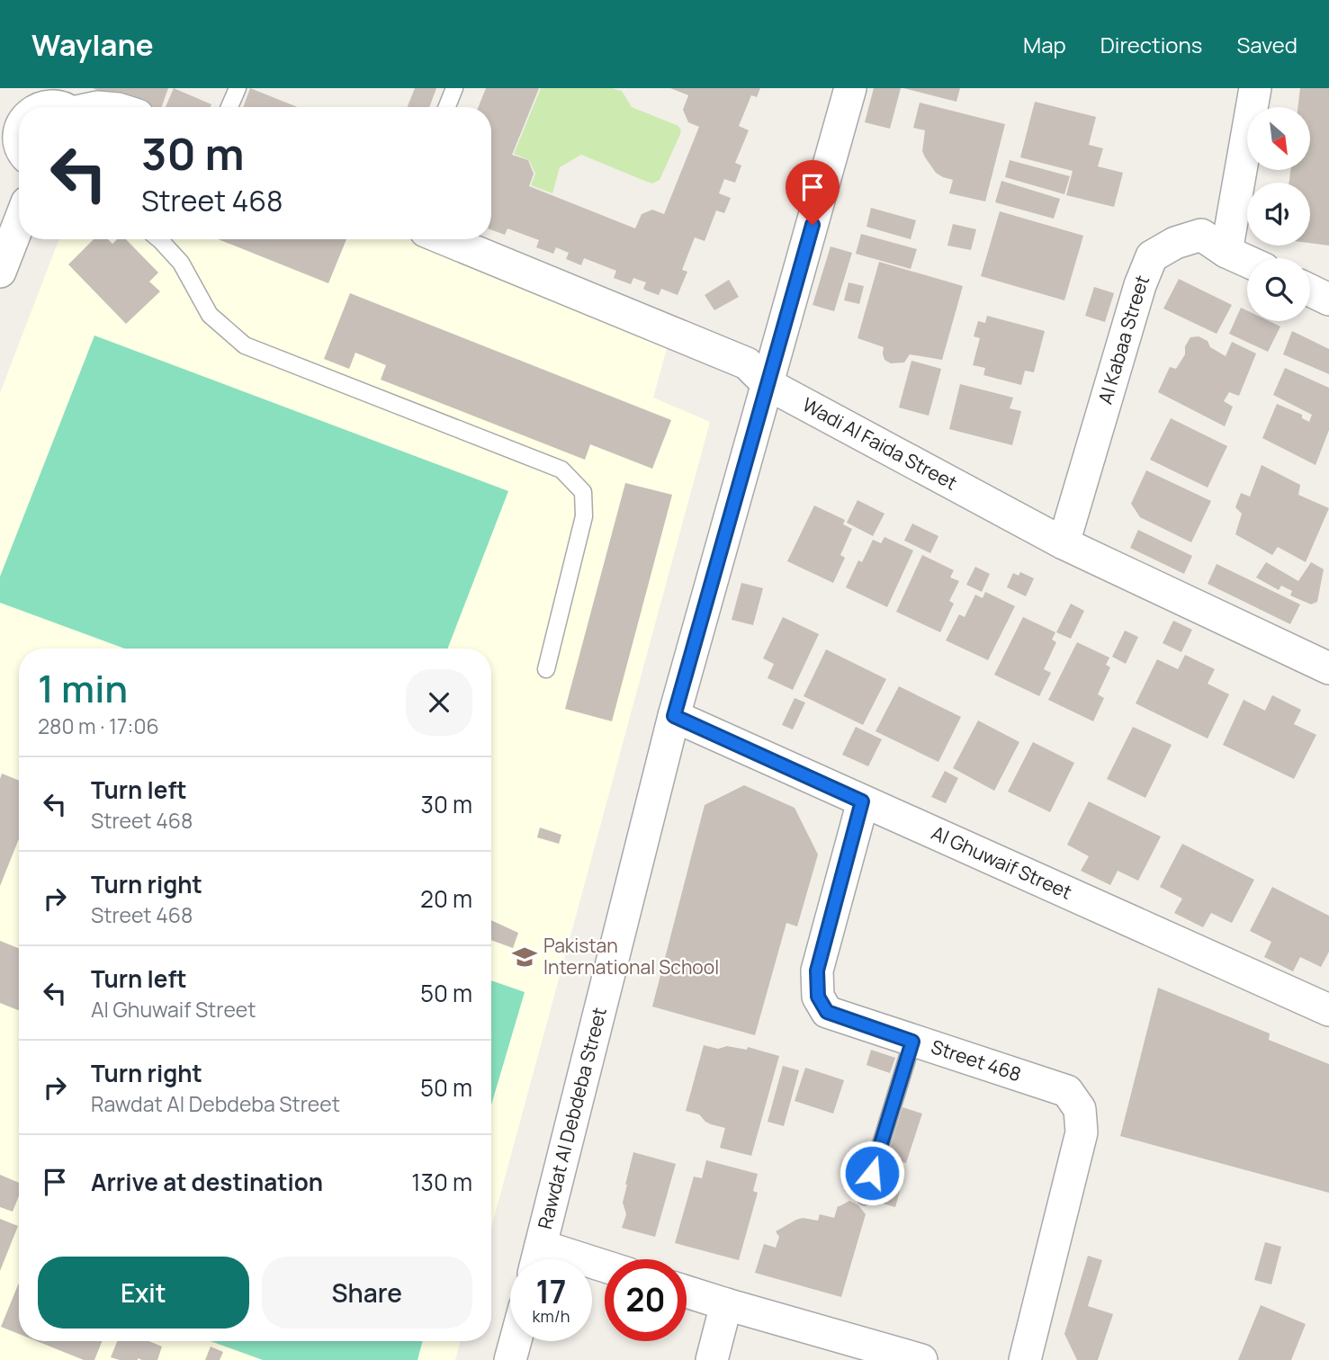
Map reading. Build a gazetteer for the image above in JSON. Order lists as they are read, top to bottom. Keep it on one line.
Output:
{"streets":{"street":["Al Kabaa Street","Wadi Al Faida Street","Al Ghuwaif Street","Street 468","Rawdat Al Debdeba Street"]},"crossings":[["Al Kabaa Street","Wadi Al Faida Street"],["Wadi Al Faida Street","Rawdat Al Debdeba Street"],["Al Ghuwaif Street","Street 468"],["Al Ghuwaif Street","Rawdat Al Debdeba Street"]],"places":{"school or university":["Pakistan International School"]},"north":"bottom right","page":{"header":"Waylane","nav":["Map","Directions","Saved"],"turn":["30 m","Street 468"],"heading":["1 min","280 m · 17:06"],"list":[{"name":"Turn left","note":"Street 468","value":"30 m"},{"name":"Turn right","note":"Street 468","value":"20 m"},{"name":"Turn left","note":"Al Ghuwaif Street","value":"50 m"},{"name":"Turn right","note":"Rawdat Al Debdeba Street","value":"50 m"},{"name":"Arrive at destination","value":"130 m"}],"buttons":["Exit","Share"],"speed":"17 km/h","limit":"20"}}
